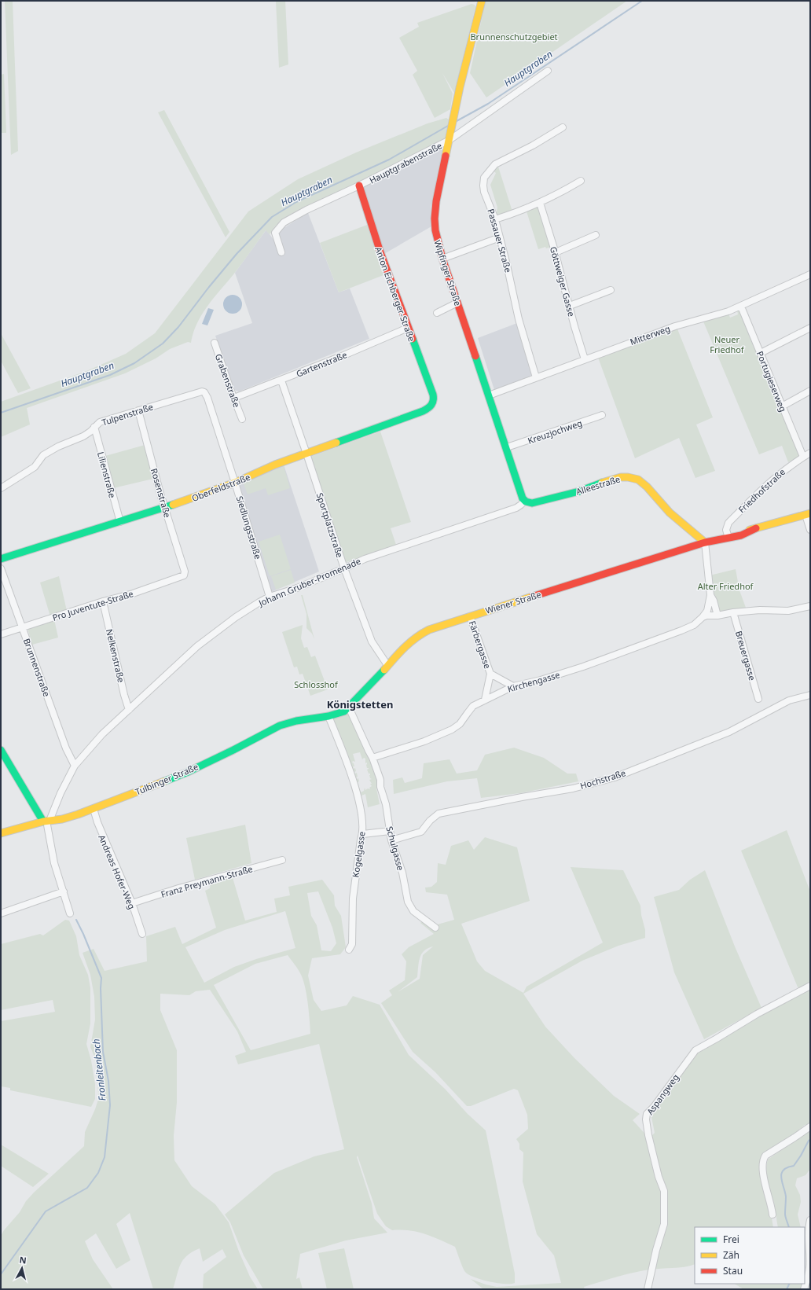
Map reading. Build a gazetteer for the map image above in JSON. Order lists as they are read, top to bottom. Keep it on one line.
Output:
{"streets":{"street":["Hauptgrabenstraße","Passauer Straße","Wipfinger Straße","Göttweiger Gasse","Anton Eichberger-Straße","Mitterweg","Gartenstraße","Grabenstraße","Portugieserweg","Tulpenstraße","Kreuzjochweg","Lilienstraße","Alleestraße","Oberfeldstraße","Friedhofstraße","Rosenstraße","Sportplatzstraße","Siedlungsstraße","Johann Gruber-Promenade","Wiener Straße","Pro Juventute-Straße","Färbergasse","Nelkenstraße","Breuergasse","Brunnenstraße","Kirchengasse","Tulbinger Straße","Hochstraße","Schulgasse","Kogelgasse","Andreas Hofer-Weg","Franz Preymann-Straße","Aspangweg"]},"crossings":[["Hauptgrabenstraße","Wipfinger Straße"],["Hauptgrabenstraße","Anton Eichberger-Straße"],["Passauer Straße","Mitterweg"],["Wipfinger Straße","Mitterweg"],["Wipfinger Straße","Kreuzjochweg"],["Wipfinger Straße","Alleestraße"],["Wipfinger Straße","Johann Gruber-Promenade"],["Göttweiger Gasse","Mitterweg"],["Anton Eichberger-Straße","Gartenstraße"],["Anton Eichberger-Straße","Oberfeldstraße"],["Mitterweg","Portugieserweg"],["Gartenstraße","Grabenstraße"],["Gartenstraße","Sportplatzstraße"],["Portugieserweg","Friedhofstraße"],["Tulpenstraße","Lilienstraße"],["Tulpenstraße","Rosenstraße"],["Tulpenstraße","Siedlungsstraße"],["Lilienstraße","Oberfeldstraße"],["Alleestraße","Johann Gruber-Promenade"],["Alleestraße","Wiener Straße"],["Alleestraße","Kirchengasse"],["Oberfeldstraße","Rosenstraße"],["Oberfeldstraße","Sportplatzstraße"],["Oberfeldstraße","Siedlungsstraße"],["Friedhofstraße","Wiener Straße"],["Rosenstraße","Pro Juventute-Straße"],["Sportplatzstraße","Johann Gruber-Promenade"],["Sportplatzstraße","Wiener Straße"],["Siedlungsstraße","Johann Gruber-Promenade"],["Johann Gruber-Promenade","Nelkenstraße"],["Johann Gruber-Promenade","Brunnenstraße"],["Johann Gruber-Promenade","Tulbinger Straße"],["Wiener Straße","Färbergasse"],["Wiener Straße","Kirchengasse"],["Wiener Straße","Tulbinger Straße"],["Wiener Straße","Schulgasse"],["Pro Juventute-Straße","Nelkenstraße"],["Pro Juventute-Straße","Brunnenstraße"],["Färbergasse","Kirchengasse"],["Kirchengasse","Schulgasse"],["Tulbinger Straße","Schulgasse"],["Tulbinger Straße","Kogelgasse"],["Tulbinger Straße","Andreas Hofer-Weg"],["Hochstraße","Schulgasse"],["Andreas Hofer-Weg","Franz Preymann-Straße"]],"districts":["Königstetten"],"water":["Hauptgraben","Fronleitenbach"],"parks":["Brunnenschutzgebiet","Neuer Friedhof","Alter Friedhof","Schlosshof"],"legend":["Frei","Zäh","Stau"],"north":"top"}
